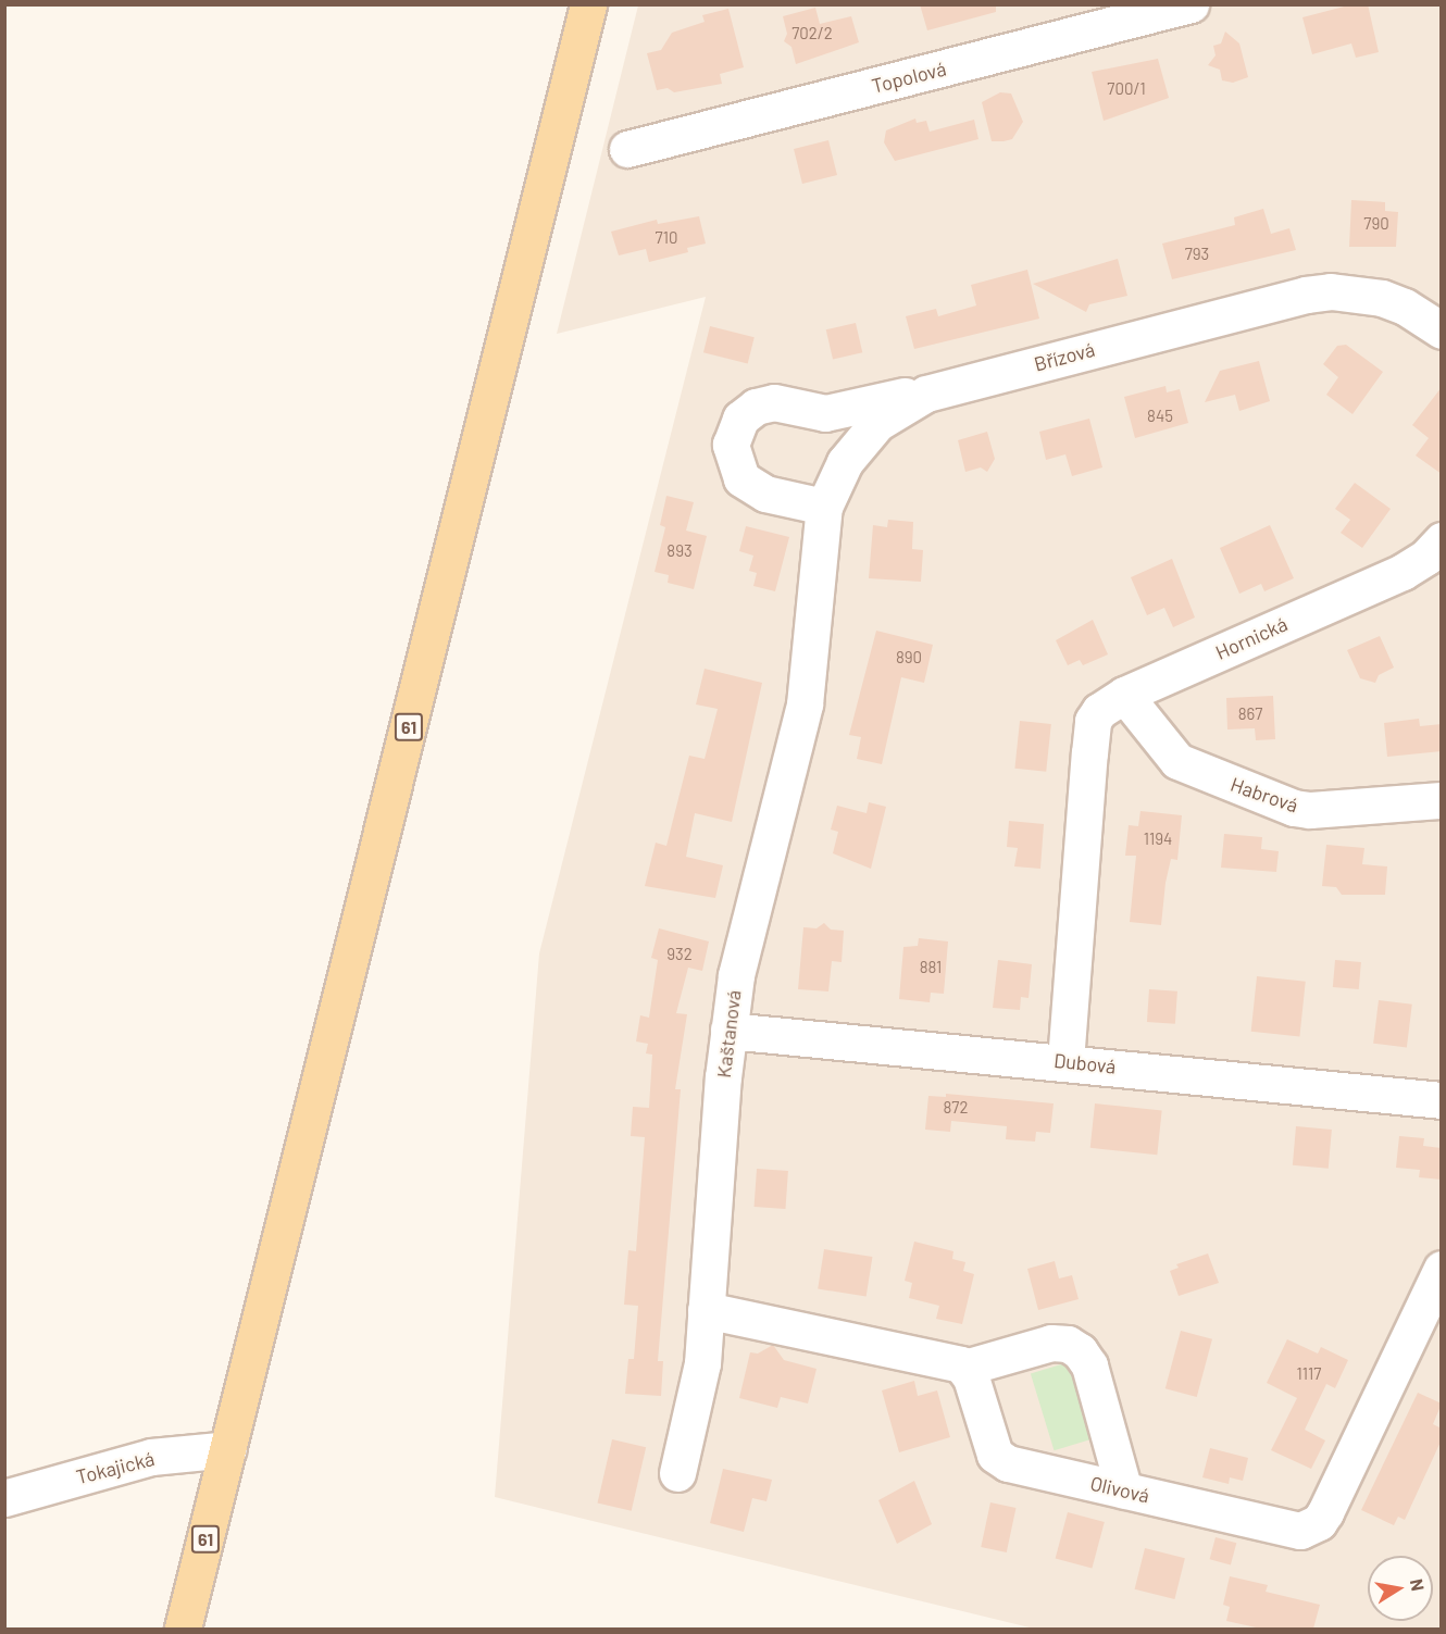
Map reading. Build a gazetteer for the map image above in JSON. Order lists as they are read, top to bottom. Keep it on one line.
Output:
{"streets":{"main road":["61"],"street":["Topolová","Břízová","Hornická","Habrová","Kaštanová","Dubová","Tokajická","Olivová"]},"crossings":[["Břízová","Kaštanová"],["Hornická","Habrová"],["Hornická","Dubová"],["61","Tokajická"],["Kaštanová","Dubová"]],"house_numbers":["702/2","700/1","790","710","793","845","893","890","867","1194","932","881","872","1117"],"north":"right"}
